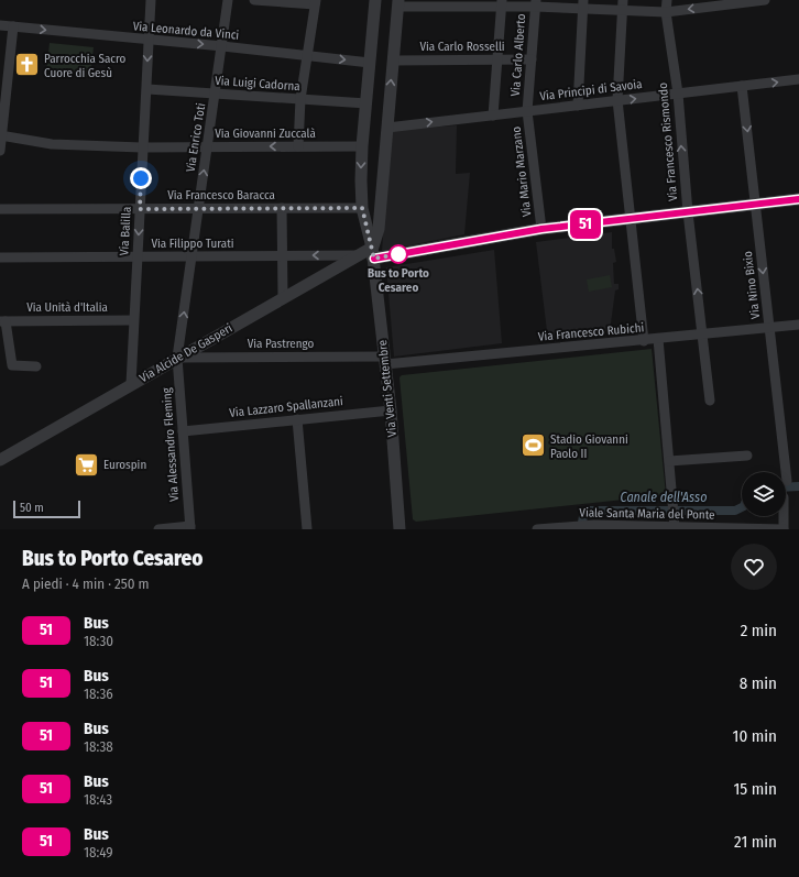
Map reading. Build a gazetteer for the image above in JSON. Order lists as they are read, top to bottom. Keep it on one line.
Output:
{"streets":{"street":["Via Leonardo da Vinci","Via Carlo Rosselli","Via Carlo Alberto","Via Luigi Cadorna","Via Principi di Savoia","Via Giovanni Zuccalà","Via Enrico Toti","Via Francesco Rismondo","Via Mario Marzano","Via Francesco Baracca","Via Balilla","Via Filippo Turati","Via Nino Bixio","Via Unità d'Italia","Via Francesco Rubichi","Via Pastrengo","Via Alcide De Gasperi","Via Venti Settembre","Via Lazzaro Spallanzani","Via Alessandro Fleming","Viale Santa Maria del Ponte"]},"crossings":[["Via Leonardo da Vinci","Via Enrico Toti"],["Via Leonardo da Vinci","Via Balilla"],["Via Leonardo da Vinci","Via Venti Settembre"],["Via Carlo Rosselli","Via Carlo Alberto"],["Via Carlo Rosselli","Via Venti Settembre"],["Via Carlo Alberto","Via Principi di Savoia"],["Via Carlo Alberto","Via Mario Marzano"],["Via Luigi Cadorna","Via Enrico Toti"],["Via Luigi Cadorna","Via Balilla"],["Via Luigi Cadorna","Via Venti Settembre"],["Via Principi di Savoia","Via Francesco Rismondo"],["Via Principi di Savoia","Via Mario Marzano"],["Via Principi di Savoia","Via Nino Bixio"],["Via Principi di Savoia","Via Venti Settembre"],["Via Giovanni Zuccalà","Via Enrico Toti"],["Via Giovanni Zuccalà","Via Balilla"],["Via Giovanni Zuccalà","Via Venti Settembre"],["Via Enrico Toti","Via Francesco Baracca"],["Via Enrico Toti","Via Filippo Turati"],["Via Enrico Toti","Via Pastrengo"],["Via Enrico Toti","Via Alcide De Gasperi"],["Via Enrico Toti","Via Alessandro Fleming"],["Via Francesco Rismondo","Via Francesco Rubichi"],["Via Francesco Baracca","Via Balilla"],["Via Francesco Baracca","Via Venti Settembre"],["Via Balilla","Via Filippo Turati"],["Via Balilla","Via Unità d'Italia"],["Via Balilla","Via Alcide De Gasperi"],["Via Filippo Turati","Via Alcide De Gasperi"],["Via Nino Bixio","Via Francesco Rubichi"],["Via Francesco Rubichi","Via Pastrengo"],["Via Francesco Rubichi","Via Venti Settembre"],["Via Pastrengo","Via Alcide De Gasperi"],["Via Pastrengo","Via Venti Settembre"],["Via Pastrengo","Via Alessandro Fleming"],["Via Alcide De Gasperi","Via Venti Settembre"],["Via Alcide De Gasperi","Via Alessandro Fleming"],["Via Venti Settembre","Via Lazzaro Spallanzani"],["Via Lazzaro Spallanzani","Via Alessandro Fleming"]],"one_way":["Via Leonardo da Vinci","Via Enrico Toti","Via Nino Bixio"],"water":["Canale dell'Asso"],"places":{"church":["Parrocchia Sacro Cuore di Gesù"],"other":["Bus to Porto Cesareo"],"sports":["Stadio Giovanni Paolo II"],"supermarket":["Eurospin"]},"lines":["bus line 51"],"scale_bar":"50 m","page":{"on_map":"51","scale":"50 m","heading":["Bus to Porto Cesareo","A piedi · 4 min · 250 m"],"list":[{"mark":"51","name":"Bus","note":"18:30","value":"2 min"},{"mark":"51","name":"Bus","note":"18:36","value":"8 min"},{"mark":"51","name":"Bus","note":"18:38","value":"10 min"},{"mark":"51","name":"Bus","note":"18:43","value":"15 min"},{"mark":"51","name":"Bus","note":"18:49","value":"21 min"}]}}
